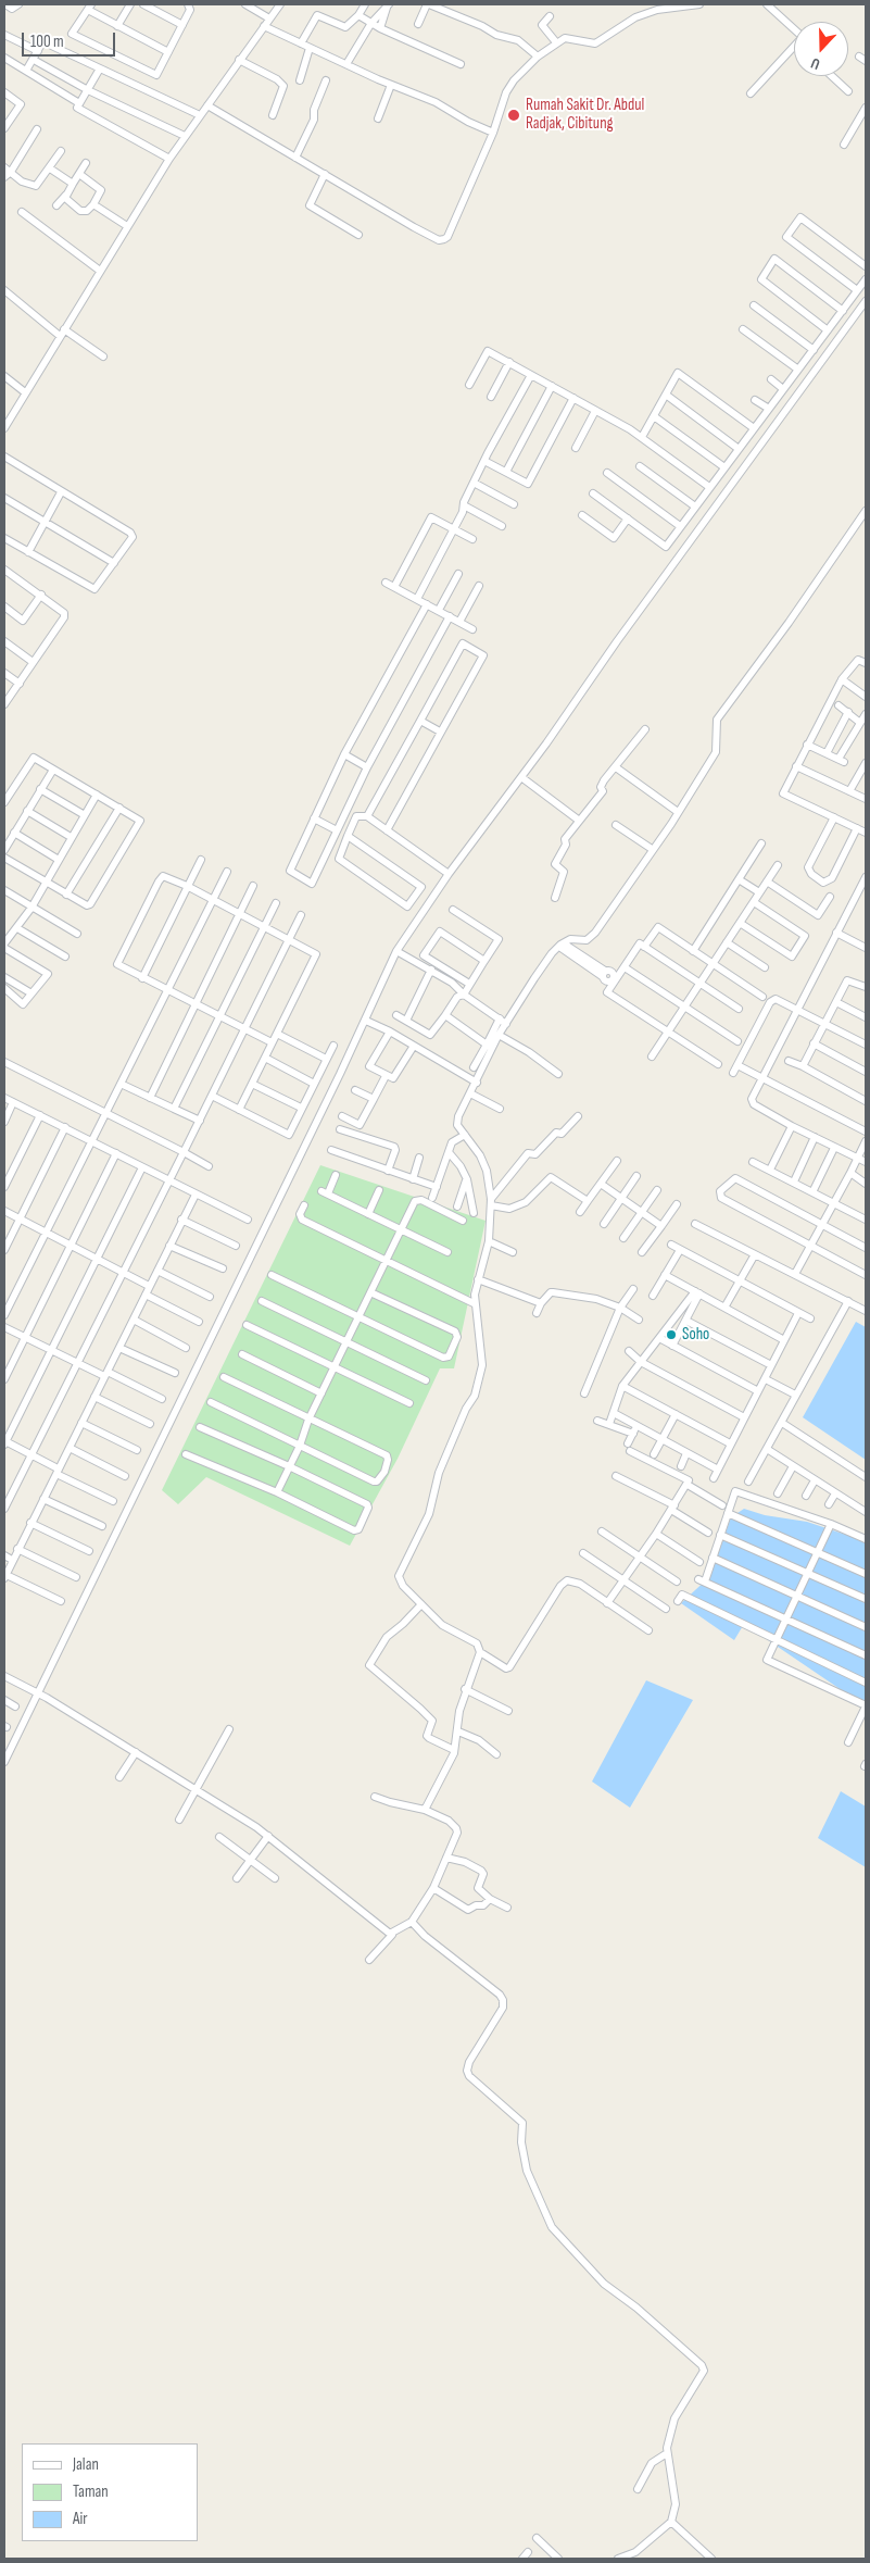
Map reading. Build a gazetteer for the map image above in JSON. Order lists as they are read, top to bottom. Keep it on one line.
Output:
{"places":["Rumah Sakit Dr. Abdul Radjak, Cibitung","Soho"],"legend":["Jalan","Taman","Air"],"scale_bar":"100 m","north":"bottom"}
